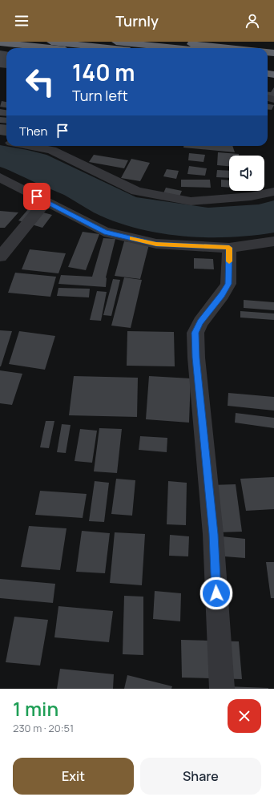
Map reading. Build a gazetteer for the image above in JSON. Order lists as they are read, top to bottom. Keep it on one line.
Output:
{"page":{"header":"Turnly","turn":["140 m","Turn left"],"then":"Then","heading":["1 min","230 m · 20:51"],"buttons":["Exit","Share"]}}
